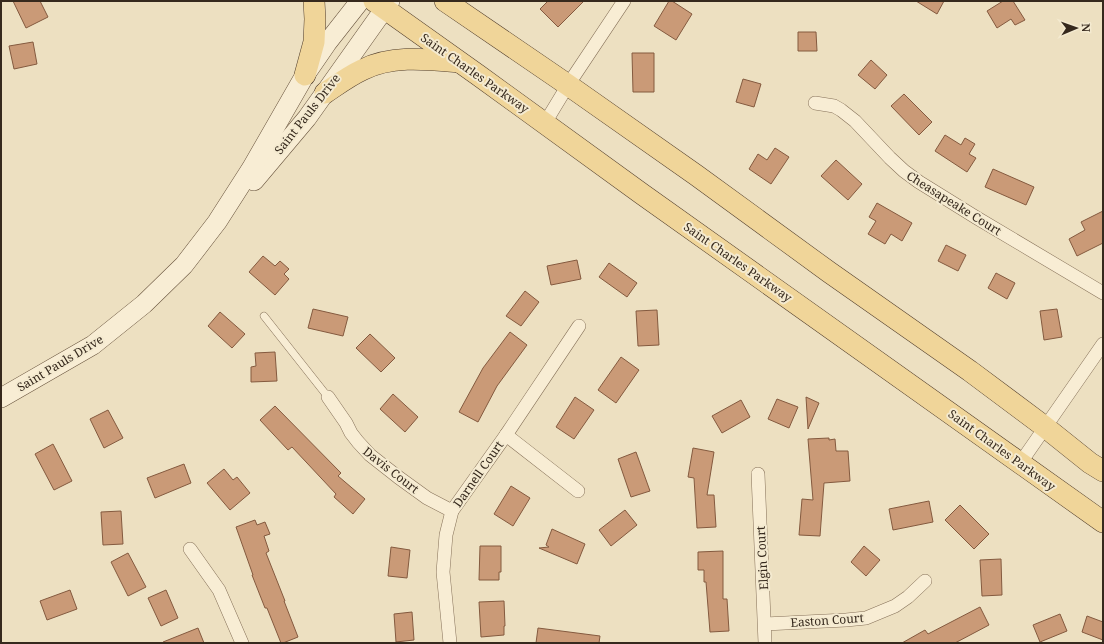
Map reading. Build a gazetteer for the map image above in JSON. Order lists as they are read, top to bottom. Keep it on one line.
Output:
{"streets":{"main road":["Saint Charles Parkway"],"street":["Saint Pauls Drive","Cheasapeake Court","Davis Court","Darnell Court","Elgin Court","Easton Court"]},"crossings":[["Saint Charles Parkway","Saint Pauls Drive"],["Davis Court","Darnell Court"],["Elgin Court","Easton Court"]],"north":"right"}
